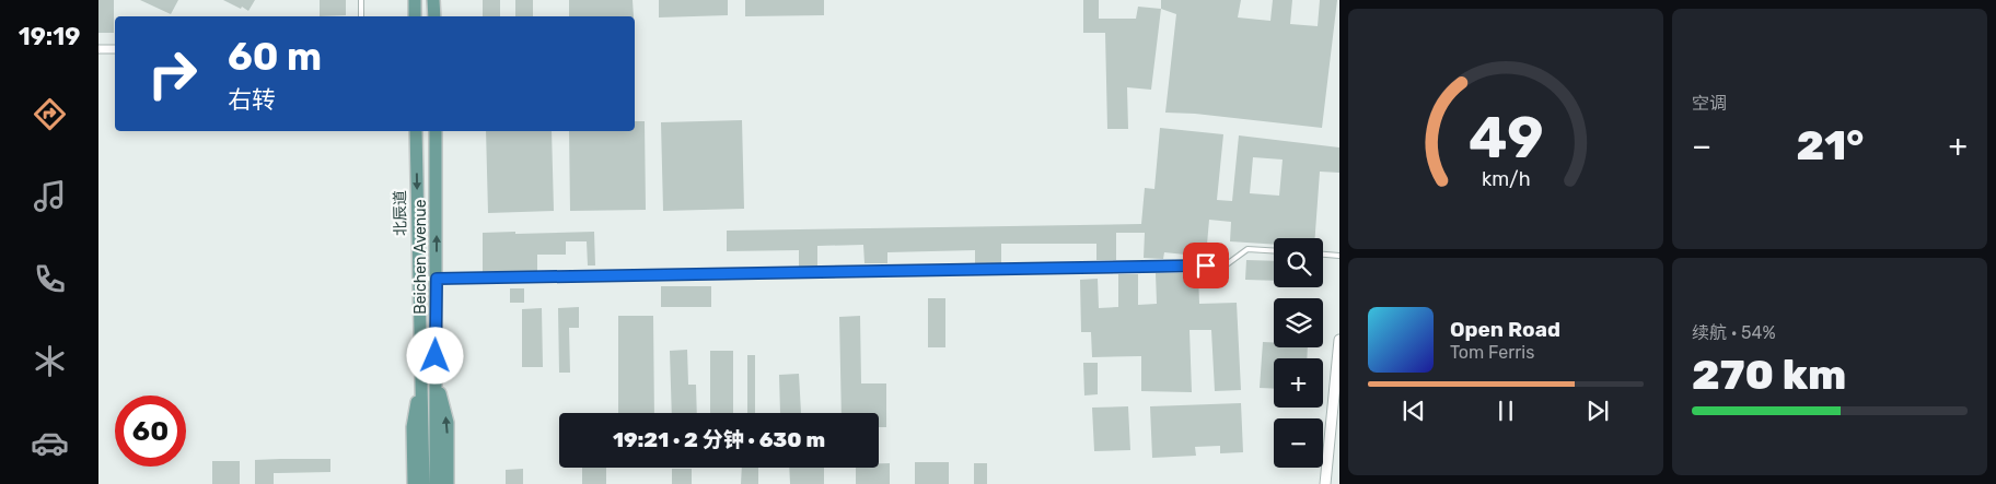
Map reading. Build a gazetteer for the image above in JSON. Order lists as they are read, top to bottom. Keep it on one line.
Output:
{"streets":{"main road":["北辰道","Beichen Avenue"]},"one_way":["北辰道","Beichen Avenue"],"page":{"tabs":"19:19","tile":["空调",["续航 · 54%","270 km"]],"turn":["60 m","右转"],"heat":["−","21°","+"],"map_buttons":["+","−"],"song":["Open Road","Tom Ferris"],"limit":"60","trip":"19:21 · 2 分钟 · 630 m","gauge":["49","km/h"]}}
